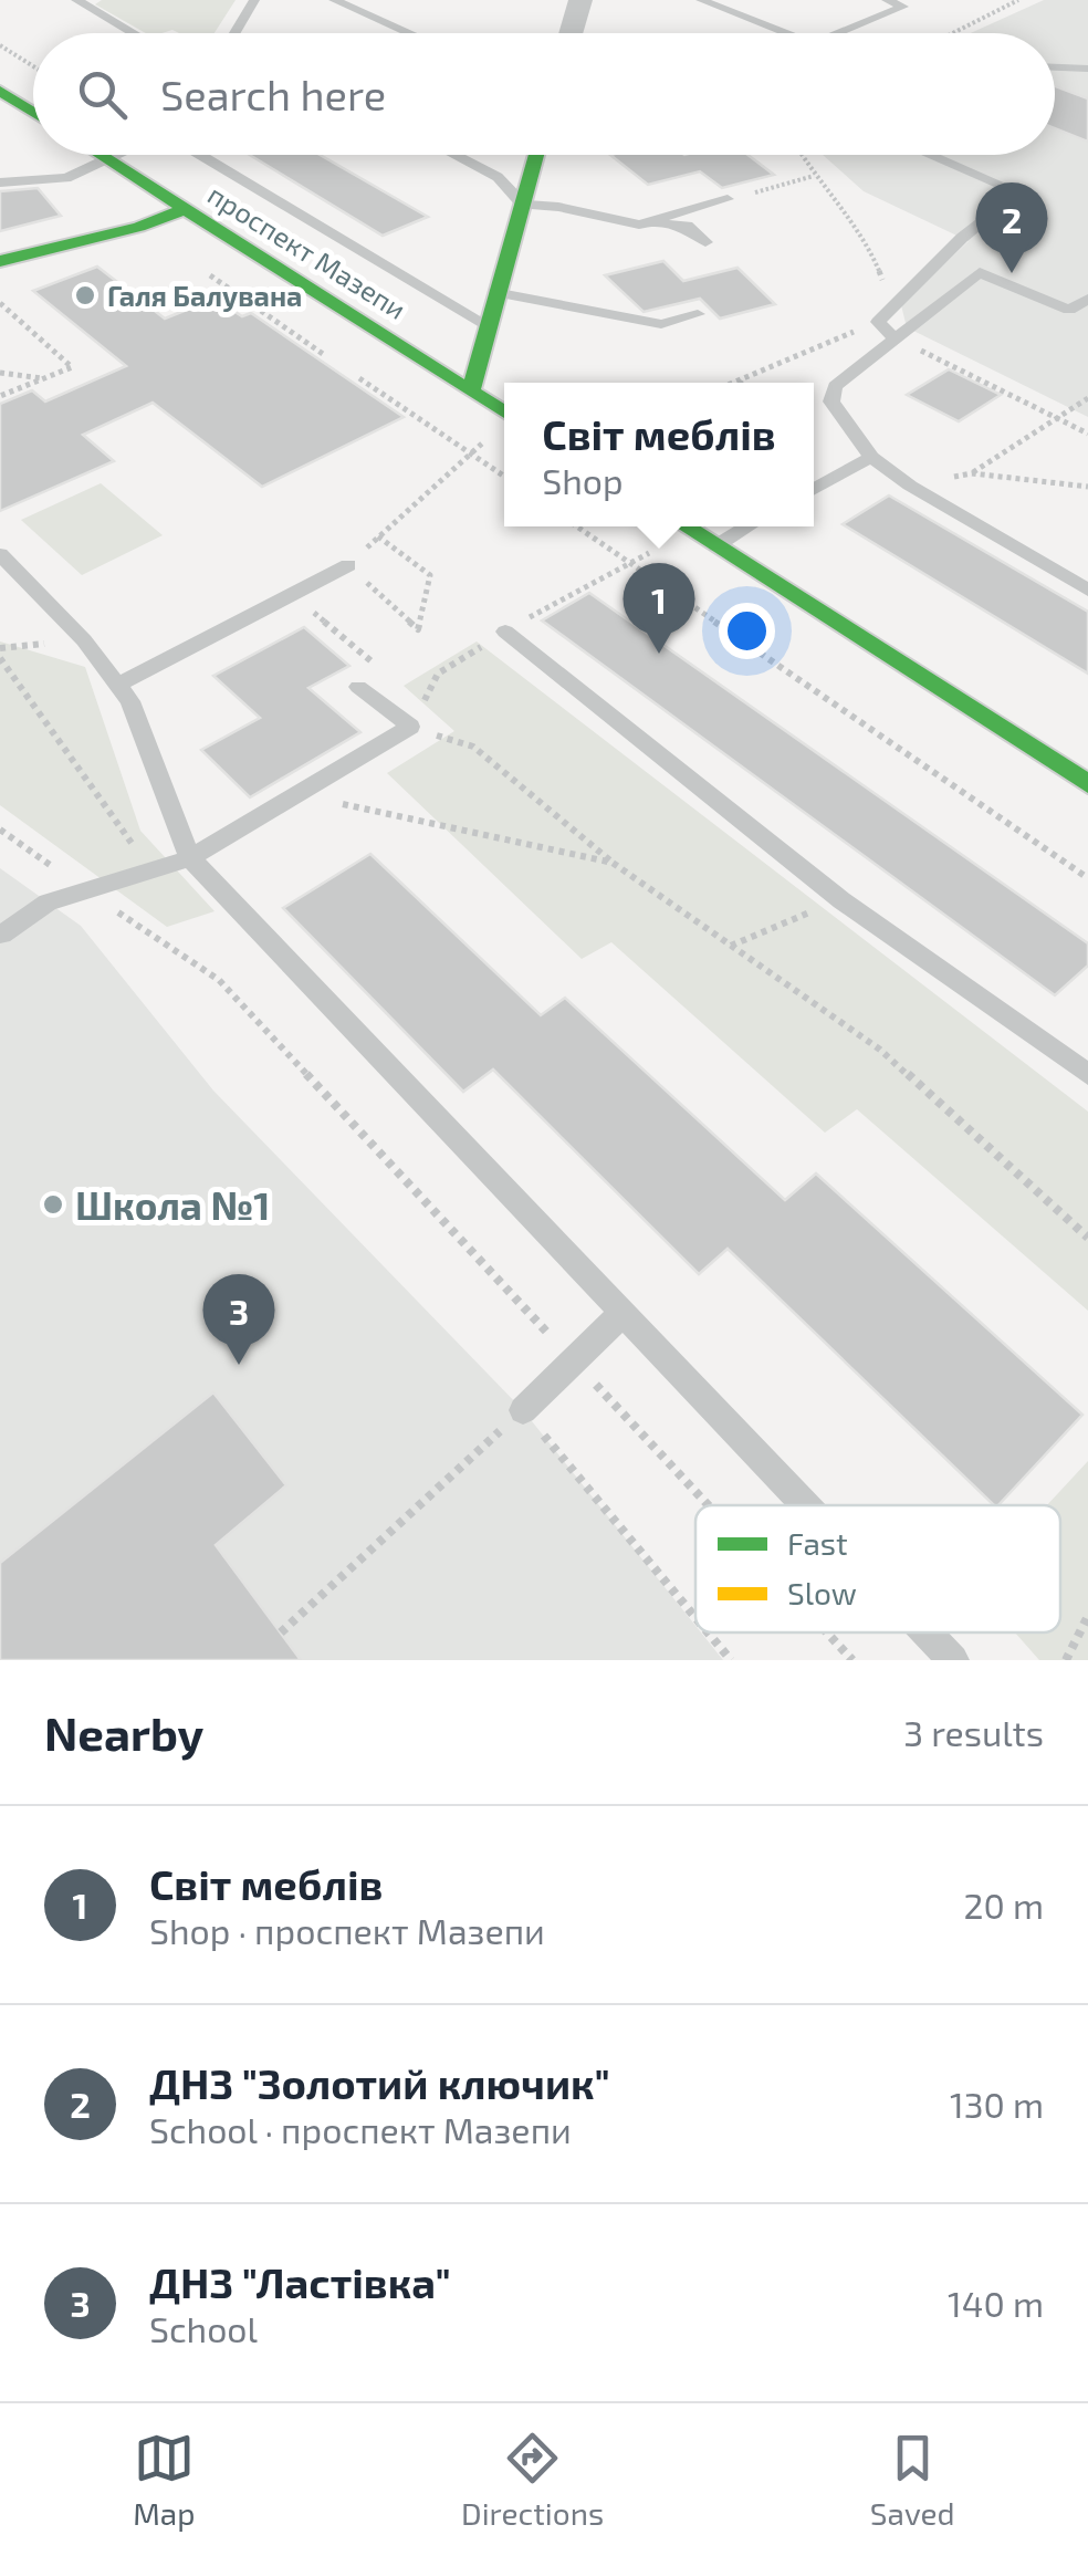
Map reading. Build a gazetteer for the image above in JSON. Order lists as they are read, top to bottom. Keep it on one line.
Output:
{"streets":{"street":["проспект Мазепи"]},"places":["Галя Балувана","Школа №1"],"legend":["Fast","Slow"],"page":{"search":"Search here","pins":["2","1","3"],"popup":["Світ меблів","Shop"],"heading":["Nearby","3 results"],"list":[{"mark":"1","name":"Світ меблів","note":"Shop · проспект Мазепи","value":"20 m"},{"mark":"2","name":"ДНЗ \"Золотий ключик\"","note":"School · проспект Мазепи","value":"130 m"},{"mark":"3","name":"ДНЗ \"Ластівка\"","note":"School","value":"140 m"}],"nav":["Map","Directions","Saved"]}}
